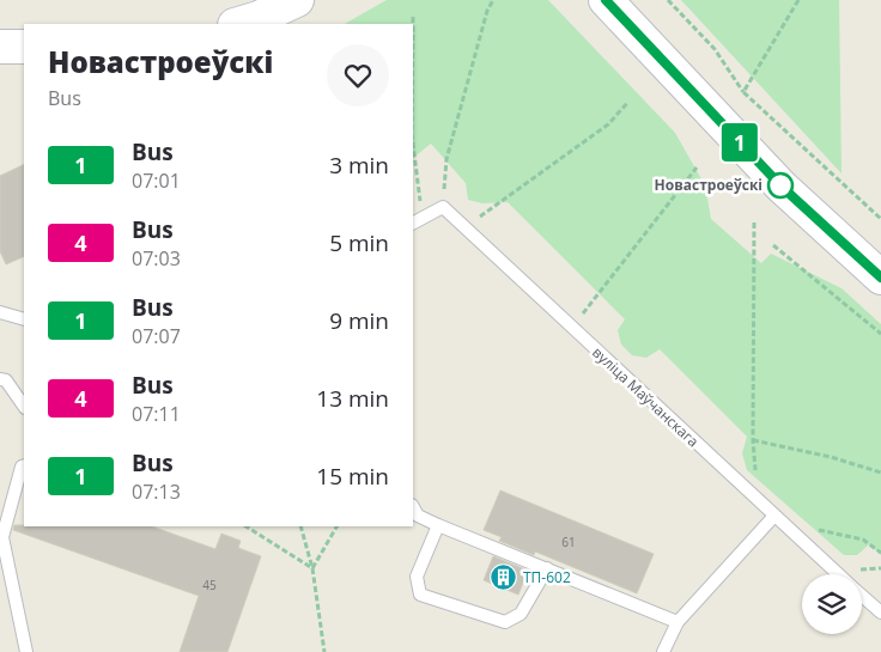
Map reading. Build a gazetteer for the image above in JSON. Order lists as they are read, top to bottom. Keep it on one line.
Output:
{"streets":{"lane":["вуліца Маўчанскага"]},"places":{"other":["Новастроеўскі"],"building":["ТП-602"]},"lines":["bus line 1"],"house_numbers":["61","45"],"page":{"on_map":"1","heading":["Новастроеўскі","Bus"],"list":[{"mark":"1","name":"Bus","note":"07:01","value":"3 min"},{"mark":"4","name":"Bus","note":"07:03","value":"5 min"},{"mark":"1","name":"Bus","note":"07:07","value":"9 min"},{"mark":"4","name":"Bus","note":"07:11","value":"13 min"},{"mark":"1","name":"Bus","note":"07:13","value":"15 min"}]}}
